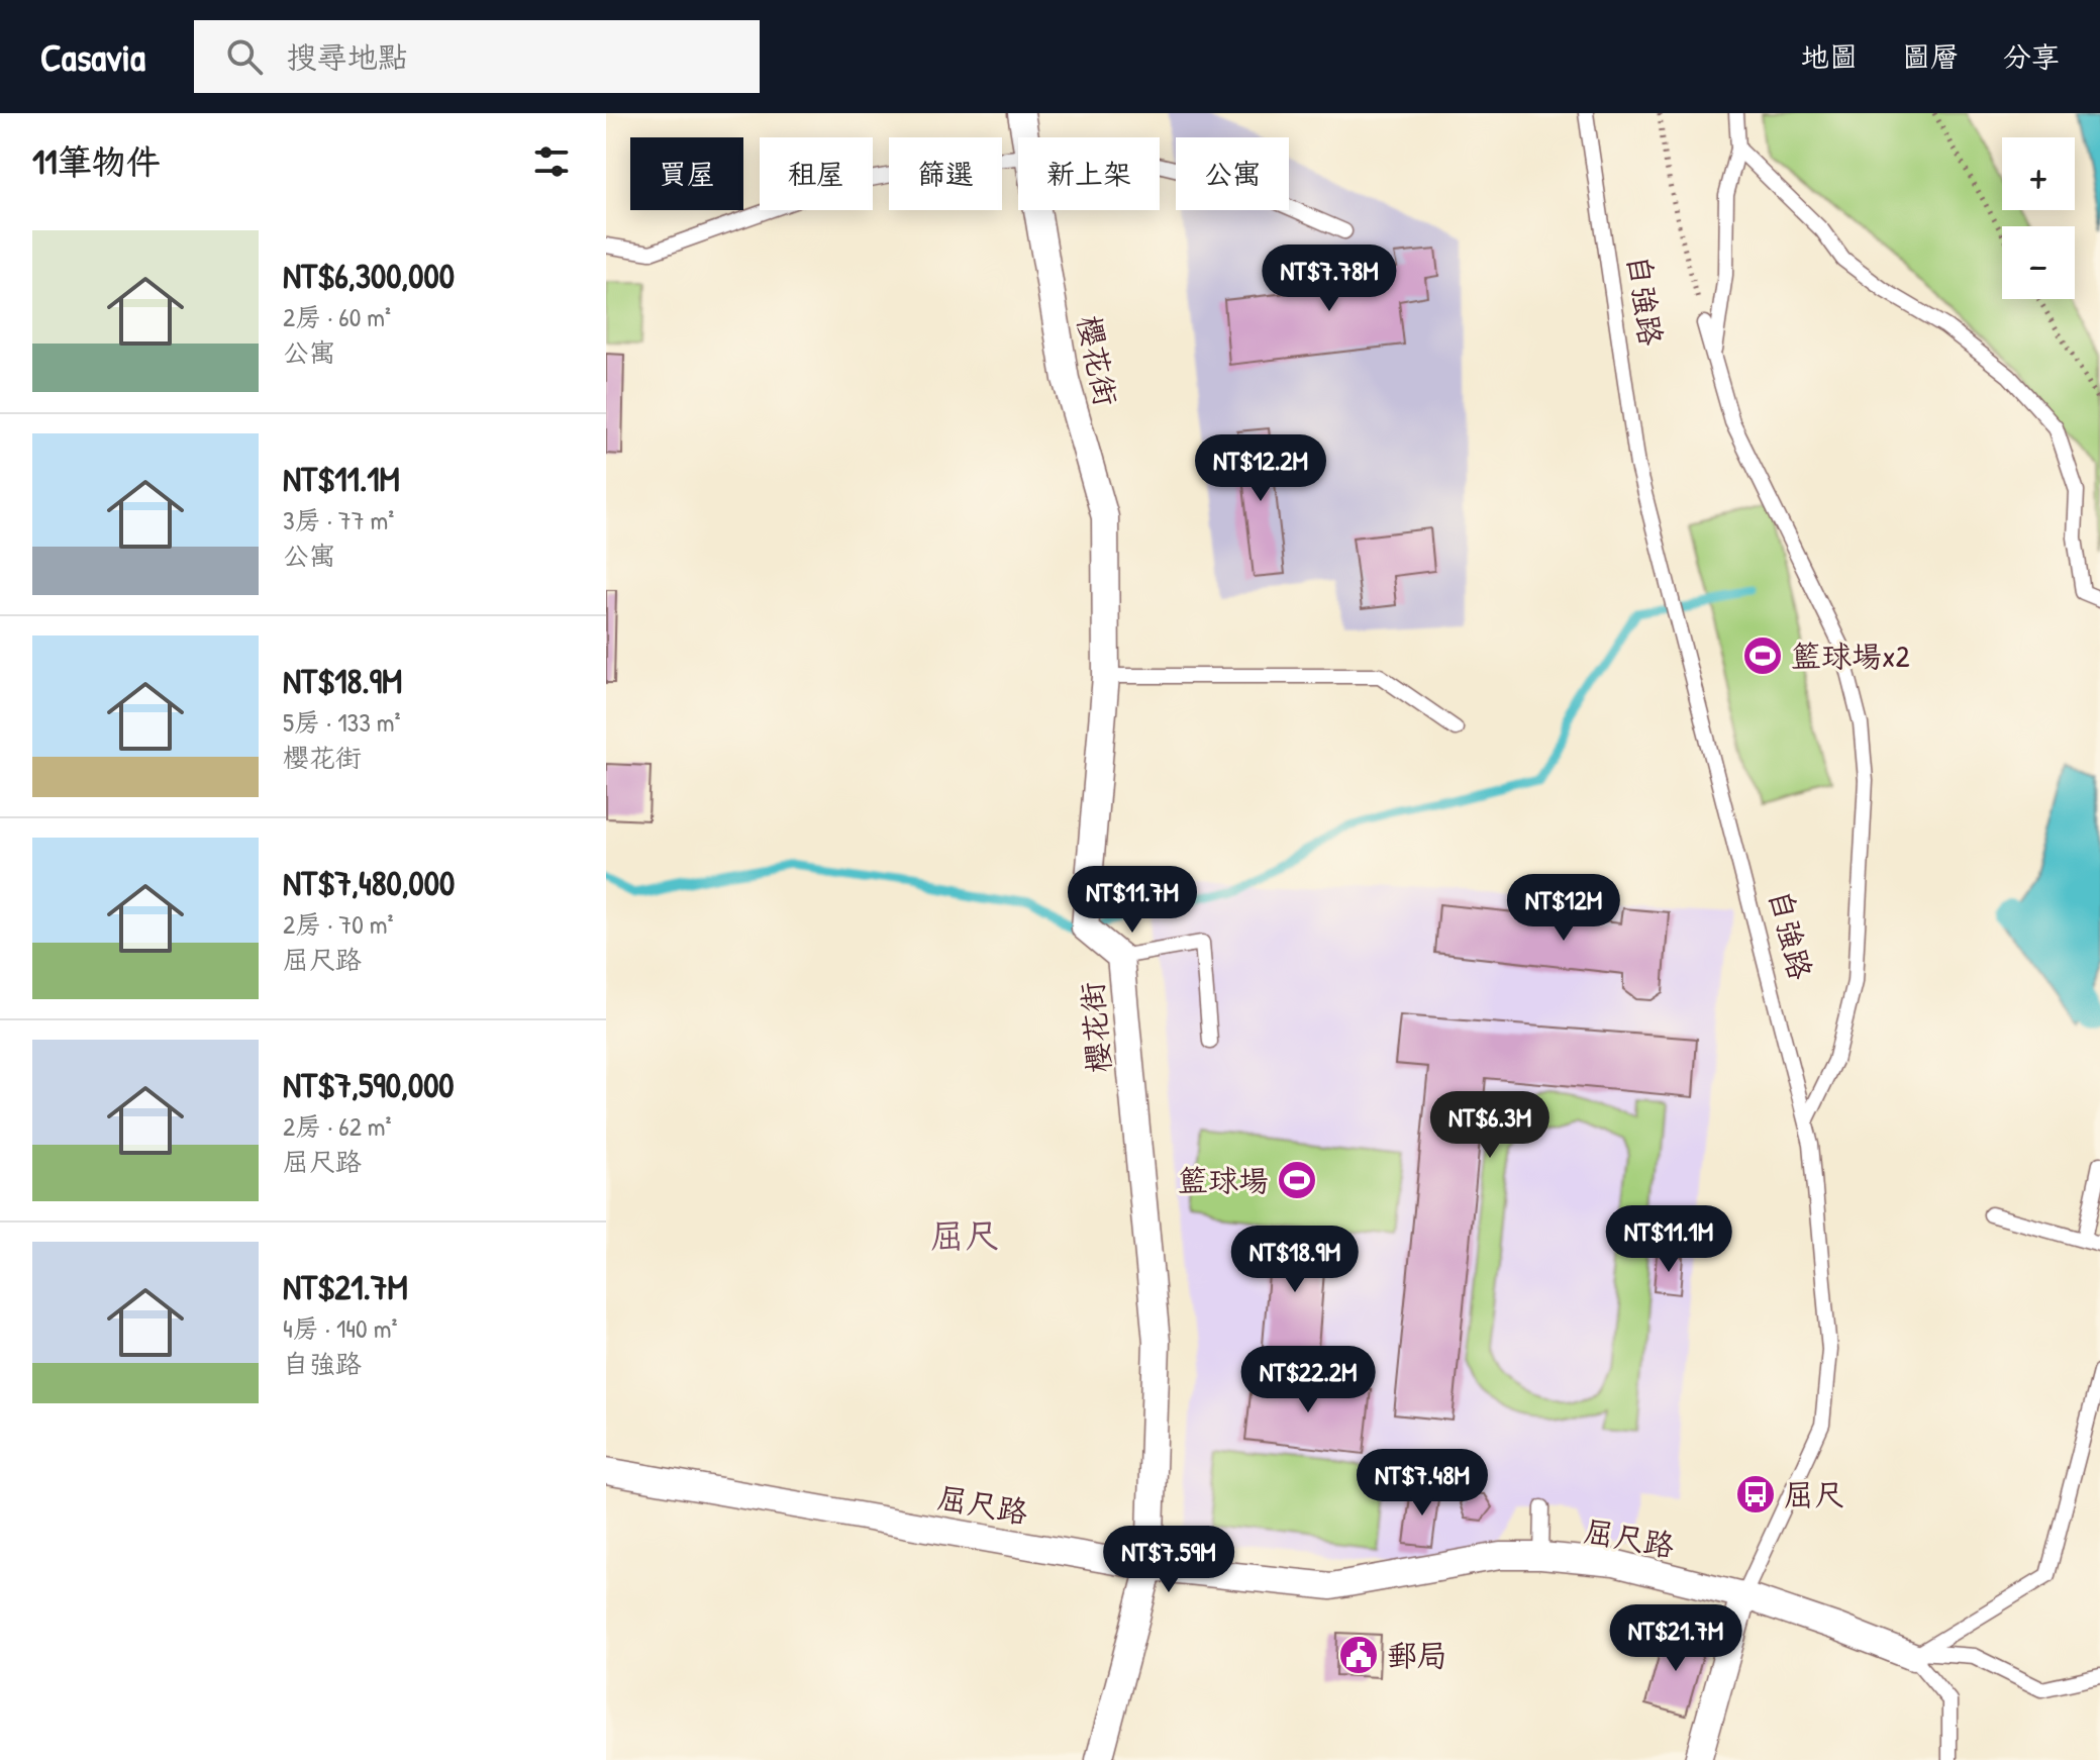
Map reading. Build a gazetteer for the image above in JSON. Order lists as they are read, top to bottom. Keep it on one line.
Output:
{"streets":{"street":["自強路","櫻花街","屈尺路"]},"crossings":[["自強路","屈尺路"],["櫻花街","屈尺路"]],"districts":["屈尺"],"places":{"sports":["籃球場x2","籃球場"],"bus stop":["屈尺"],"public building":["郵局"]},"page":{"header":"Casavia","search":"搜尋地點","nav":["地圖","圖層","分享"],"heading":"11筆物件","map_buttons":["+","−"],"chip":["買屋","租屋","篩選","新上架","公寓"],"list":[{"name":"NT$6,300,000","note":"2房 · 60 m² · 公寓"},{"name":"NT$11.1M","note":"3房 · 77 m² · 公寓"},{"name":"NT$18.9M","note":"5房 · 133 m² · 櫻花街"},{"name":"NT$7,480,000","note":"2房 · 70 m² · 屈尺路"},{"name":"NT$7,590,000","note":"2房 · 62 m² · 屈尺路"},{"name":"NT$21.7M","note":"4房 · 140 m² · 自強路"}],"price":["NT$7.78M","NT$12.2M","NT$11.7M","NT$12M","NT$6.3M","NT$11.1M","NT$18.9M","NT$22.2M","NT$7.48M","NT$7.59M","NT$21.7M"]}}
